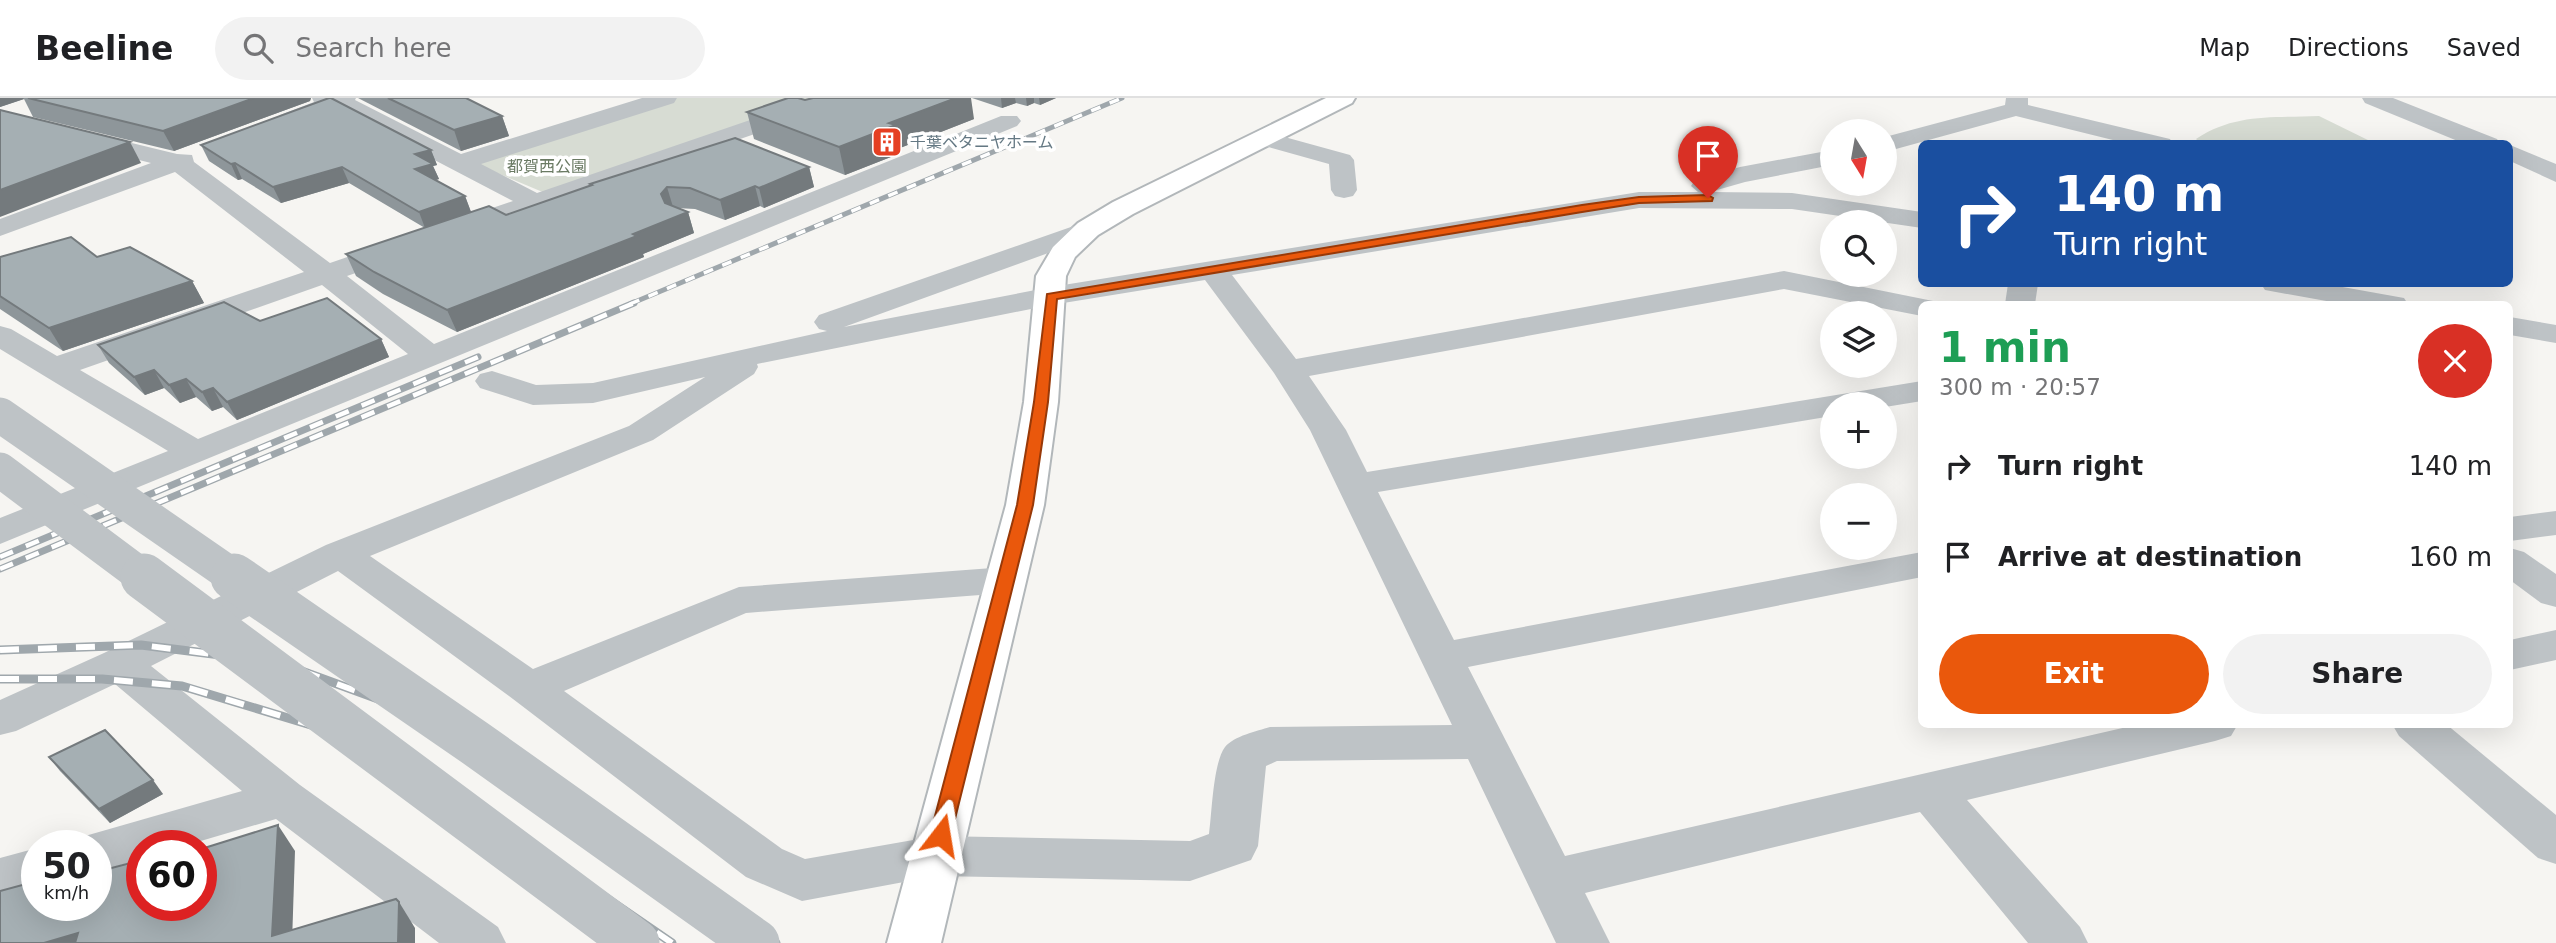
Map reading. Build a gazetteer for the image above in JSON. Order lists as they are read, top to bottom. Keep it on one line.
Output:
{"parks":["都賀西公園"],"places":{"building":["千葉ベタニヤホーム"]},"north":"bottom","page":{"header":"Beeline","search":"Search here","nav":["Map","Directions","Saved"],"map_buttons":["+","−"],"turn":["140 m","Turn right"],"heading":["1 min","300 m · 20:57"],"list":[{"name":"Turn right","value":"140 m"},{"name":"Arrive at destination","value":"160 m"}],"buttons":["Exit","Share"],"speed":"50 km/h","limit":"60"}}
